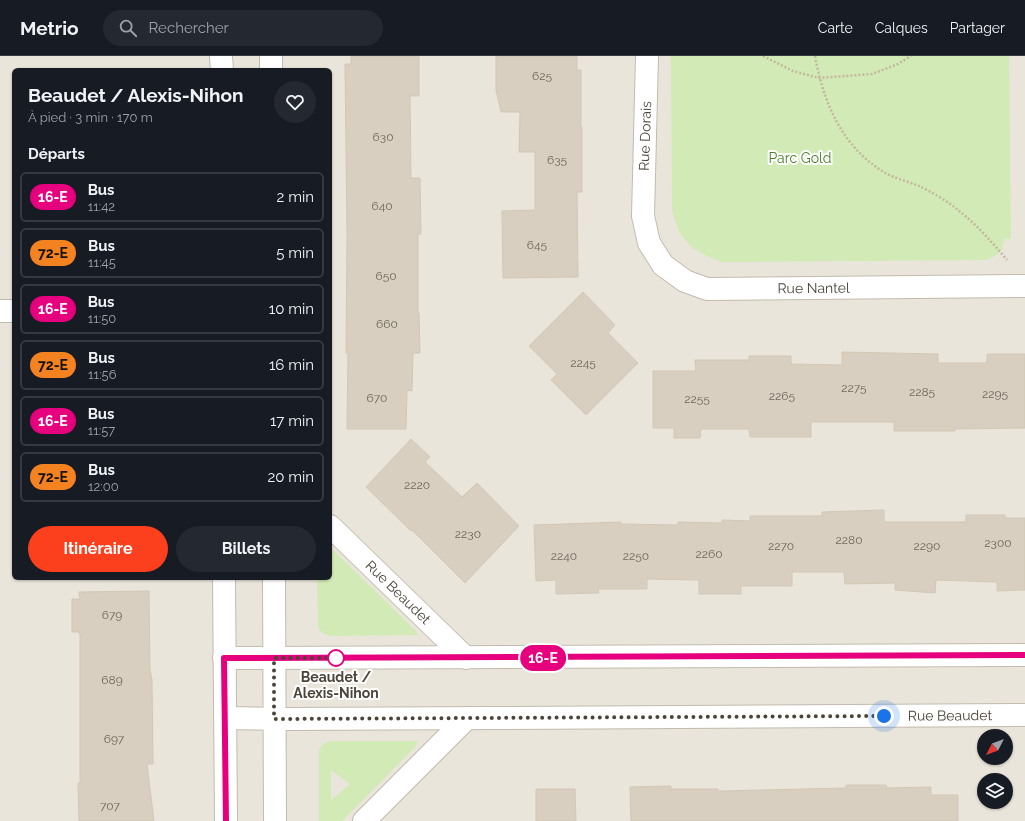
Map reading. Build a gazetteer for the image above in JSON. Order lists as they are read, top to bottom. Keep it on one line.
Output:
{"streets":{"street":["Rue Dorais","Rue Nantel","Rue Beaudet"]},"crossings":[["Rue Dorais","Rue Nantel"]],"parks":["Parc Gold"],"places":["Beaudet / Alexis-Nihon"],"lines":["bus line 16-E"],"house_numbers":["625","630","635","640","645","650","660","2245","2275","2285","2295","2265","670","2255","2220","2230","2280","2300","2270","2290","2260","2240","2250","679","689","697","707"],"north":"bottom left","page":{"header":"Metrio","search":"Rechercher","nav":["Carte","Calques","Partager"],"on_map":"16-E","heading":[["Beaudet / Alexis-Nihon","À pied · 3 min · 170 m"],"Départs"],"list":[{"mark":"16-E","name":"Bus","note":"11:42","value":"2 min"},{"mark":"72-E","name":"Bus","note":"11:45","value":"5 min"},{"mark":"16-E","name":"Bus","note":"11:50","value":"10 min"},{"mark":"72-E","name":"Bus","note":"11:56","value":"16 min"},{"mark":"16-E","name":"Bus","note":"11:57","value":"17 min"},{"mark":"72-E","name":"Bus","note":"12:00","value":"20 min"}],"buttons":["Itinéraire","Billets"]}}
